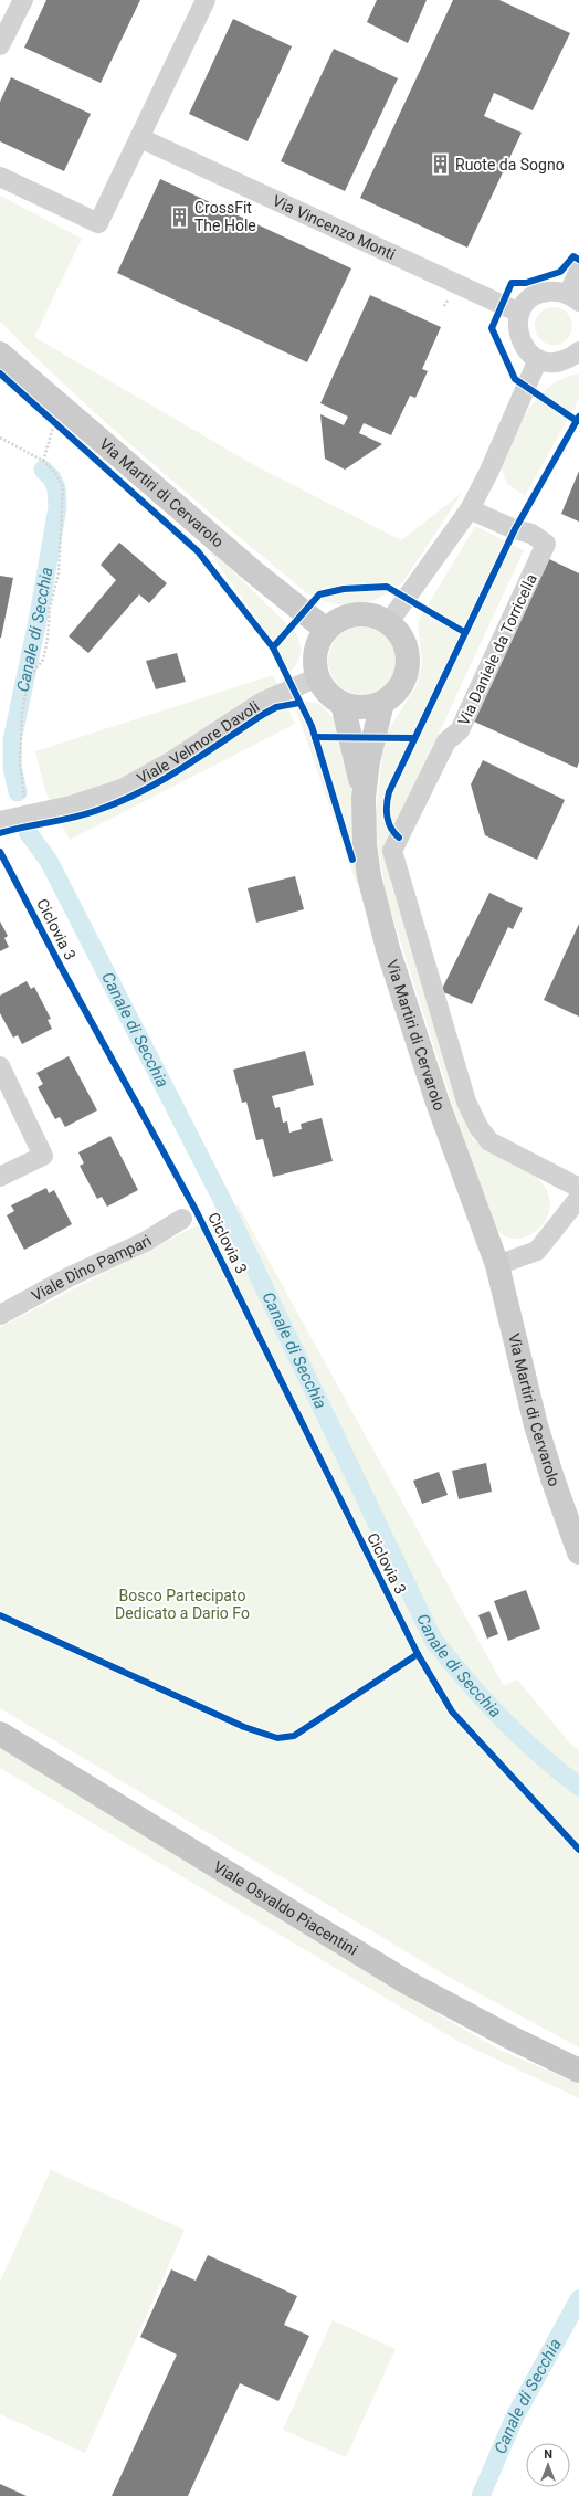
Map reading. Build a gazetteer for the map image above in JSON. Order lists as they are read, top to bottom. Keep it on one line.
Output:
{"streets":{"main road":["Via Martiri di Cervarolo","Viale Osvaldo Piacentini"],"street":["Via Vincenzo Monti","Via Daniele da Torricella","Viale Velmore Davoli","Viale Dino Pampari"],"cycle path":["Ciclovia 3"]},"crossings":[["Via Martiri di Cervarolo","Via Daniele da Torricella"],["Via Martiri di Cervarolo","Viale Velmore Davoli"]],"water":["Canale di Secchia"],"parks":["Bosco Partecipato Dedicato a Dario Fo"],"places":{"building":["Ruote da Sogno","CrossFit The Hole"]},"north":"top"}
